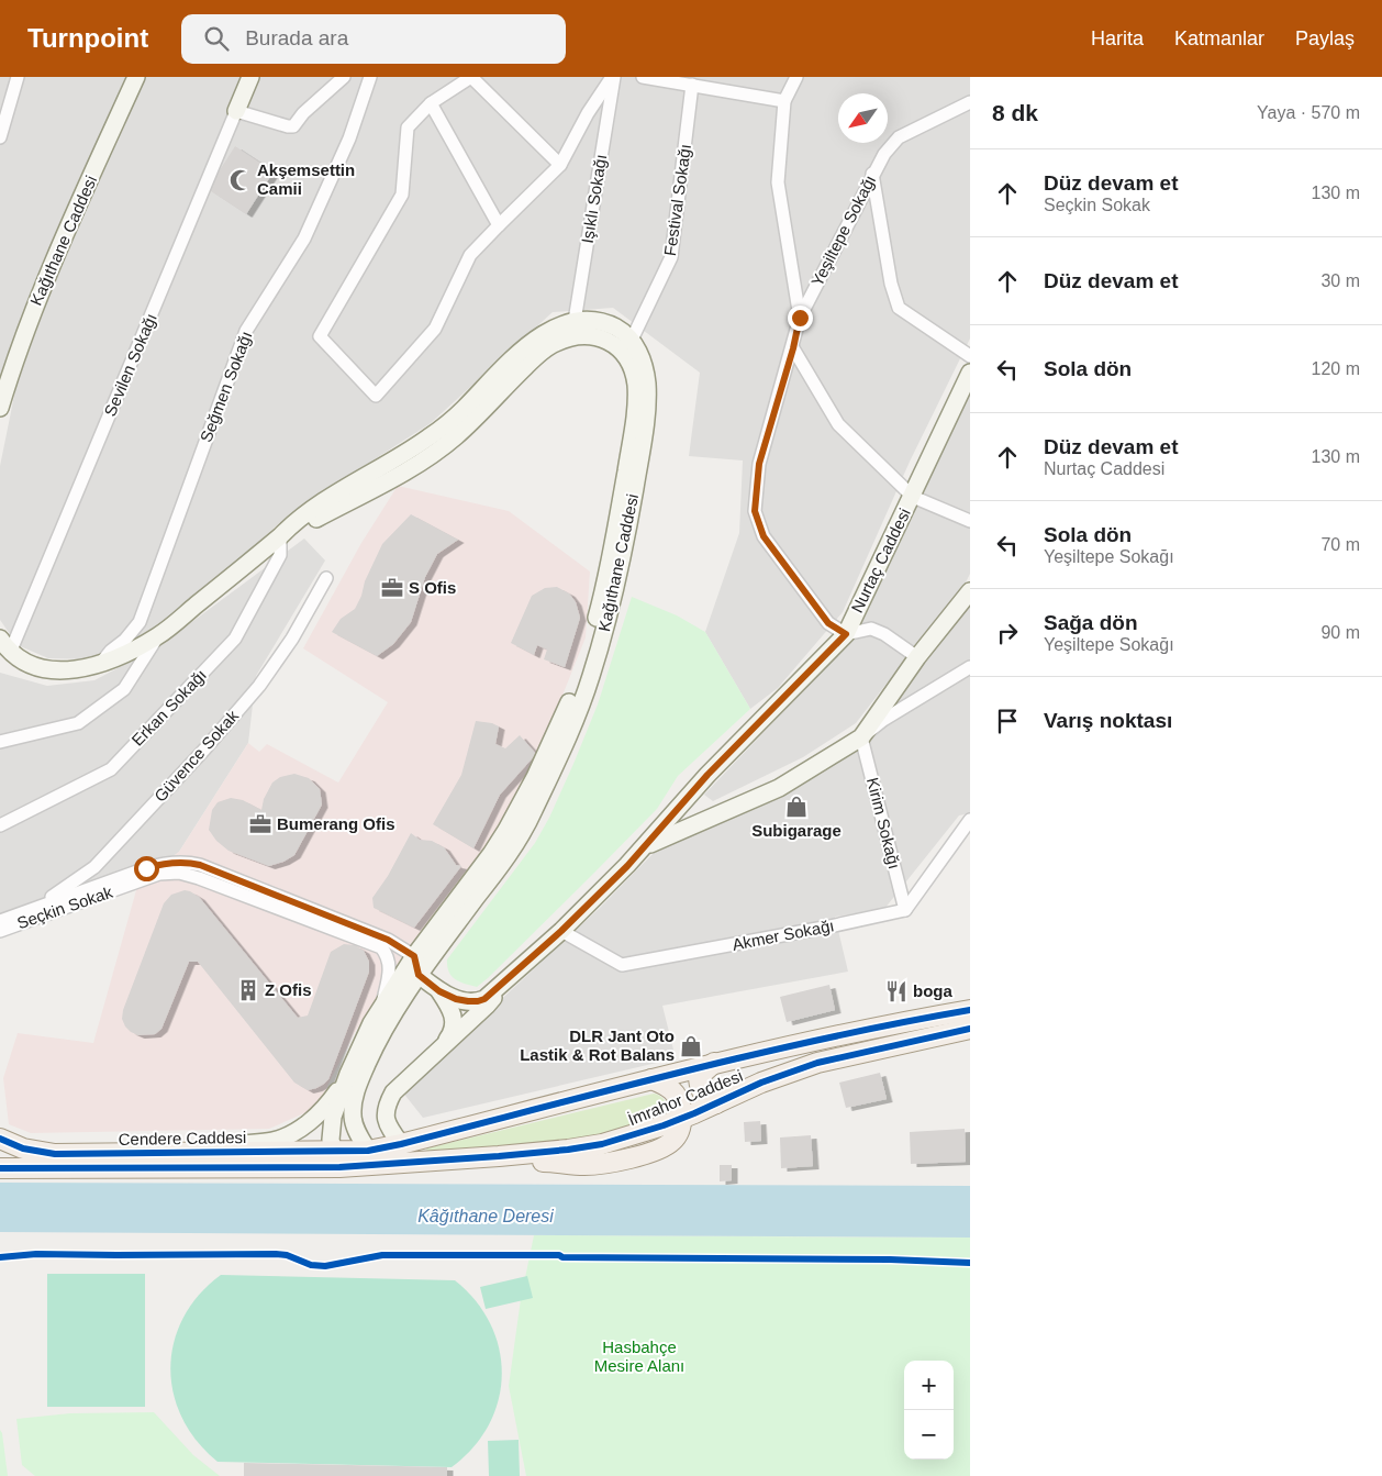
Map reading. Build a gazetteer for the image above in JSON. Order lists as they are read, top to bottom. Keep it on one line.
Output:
{"streets":{"main road":["Kağıthane Caddesi","Sevilen Sokağı","Nurtaç Caddesi","İmrahor Caddesi","Cendere Caddesi"],"street":["Işıklı Sokağı","Festival Sokağı","Yeşiltepe Sokağı","Seğmen Sokağı","Erkan Sokağı","Güvence Sokak","Kirim Sokağı","Seçkin Sokak","Akmer Sokağı"]},"crossings":[["Festival Sokağı","Kağıthane Caddesi"],["Yeşiltepe Sokağı","Nurtaç Caddesi"],["Kağıthane Caddesi","Seçkin Sokak"],["Kağıthane Caddesi","İmrahor Caddesi"],["Kağıthane Caddesi","Cendere Caddesi"],["Nurtaç Caddesi","Akmer Sokağı"],["Güvence Sokak","Seçkin Sokak"],["Kirim Sokağı","Akmer Sokağı"],["İmrahor Caddesi","Cendere Caddesi"]],"water":["Kâğıthane Deresi"],"parks":["Hasbahçe Mesire Alanı"],"places":{"mosque":["Akşemsettin Camii"],"office":["S Ofis","Bumerang Ofis"],"shop":["Subigarage","DLR Jant Oto Lastik & Rot Balans"],"building":["Z Ofis"],"restaurant":["boga"]},"north":"bottom left","page":{"header":"Turnpoint","search":"Burada ara","nav":["Harita","Katmanlar","Paylaş"],"heading":["8 dk","Yaya · 570 m"],"list":[["Düz devam et","Seçkin Sokak","130 m"],["Düz devam et","30 m"],["Sola dön","120 m"],["Düz devam et","Nurtaç Caddesi","130 m"],["Sola dön","Yeşiltepe Sokağı","70 m"],["Sağa dön","Yeşiltepe Sokağı","90 m"],"Varış noktası"],"map_buttons":["+","−"]}}
